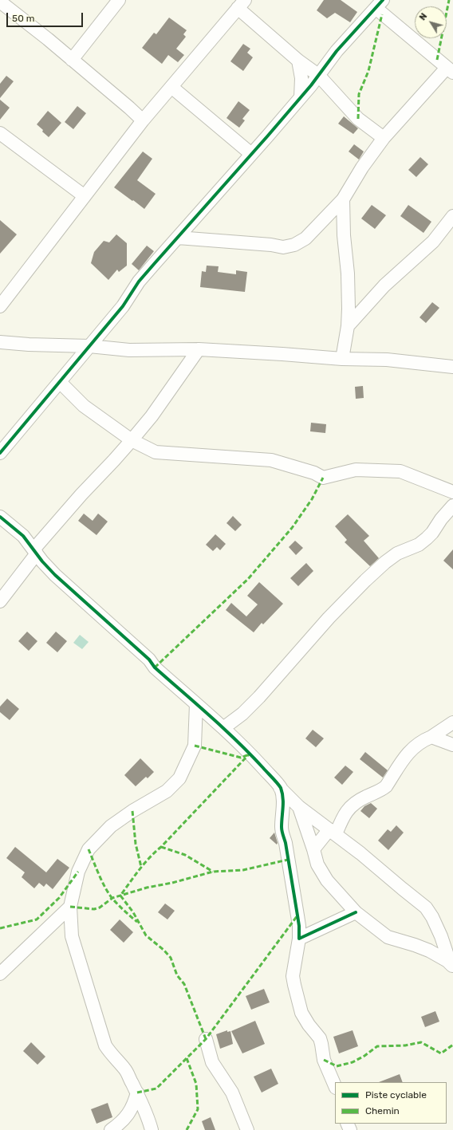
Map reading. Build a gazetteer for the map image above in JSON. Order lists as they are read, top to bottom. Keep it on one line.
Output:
{"legend":["Piste cyclable","Chemin"],"scale_bar":"50 m","north":"top left"}
